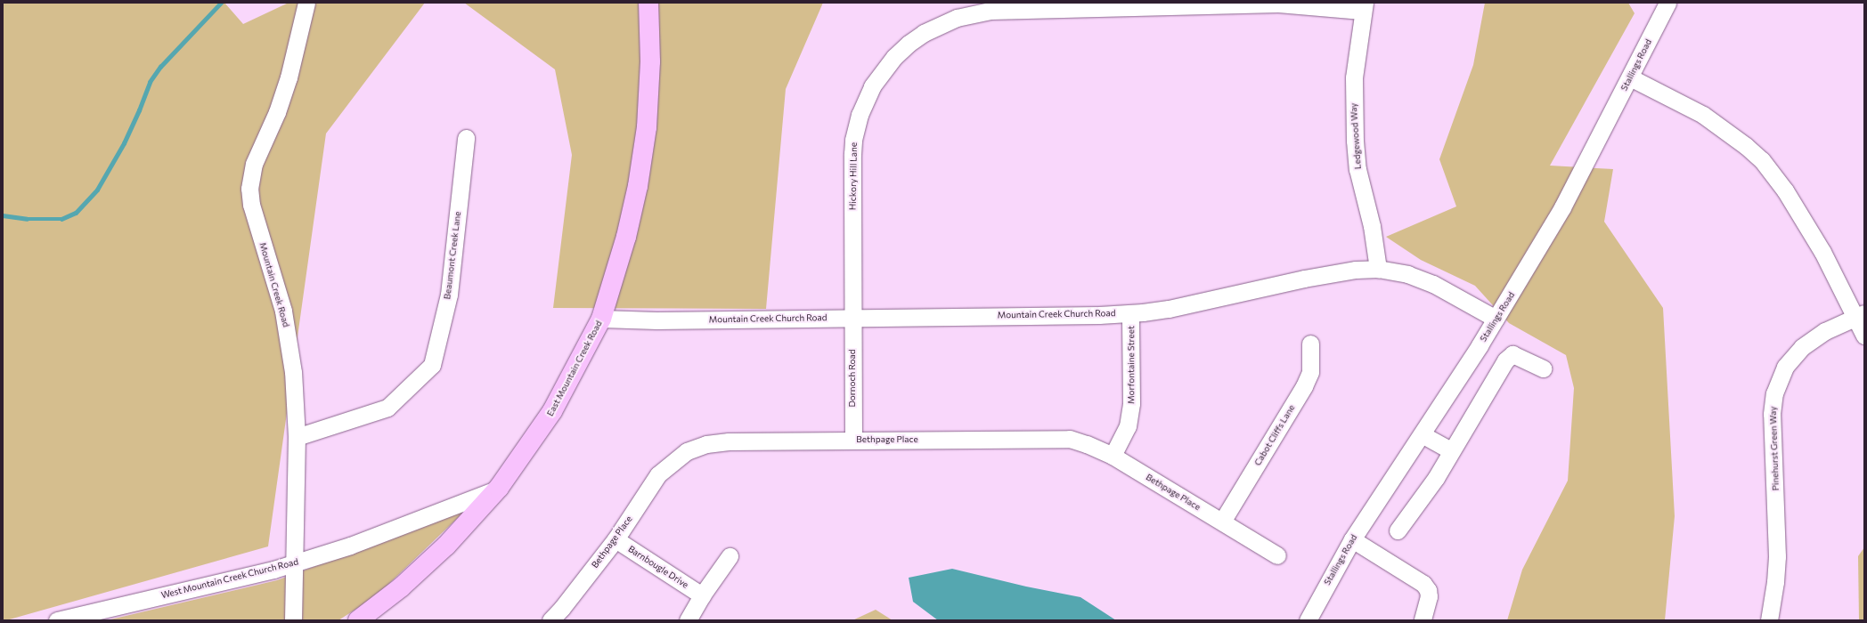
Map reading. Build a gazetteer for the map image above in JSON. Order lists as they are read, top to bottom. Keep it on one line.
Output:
{"streets":{"main road":["East Mountain Creek Road"],"street":["Stallings Road","Ledgewood Way","Hickory Hill Lane","Beaumont Creek Lane","Mountain Creek Road","Mountain Creek Church Road","Morfontaine Street","Dornoch Road","Cabot Cliffs Lane","Bethpage Place","Pinehurst Green Way","Barnbougle Drive","West Mountain Creek Church Road"]},"crossings":[["Stallings Road","Mountain Creek Church Road"],["Ledgewood Way","Hickory Hill Lane"],["Ledgewood Way","Mountain Creek Church Road"],["Hickory Hill Lane","Mountain Creek Church Road"],["Hickory Hill Lane","Dornoch Road"],["Beaumont Creek Lane","Mountain Creek Road"],["Mountain Creek Road","West Mountain Creek Church Road"],["Mountain Creek Church Road","Morfontaine Street"],["Mountain Creek Church Road","East Mountain Creek Road"],["Mountain Creek Church Road","Dornoch Road"],["Morfontaine Street","Bethpage Place"],["East Mountain Creek Road","West Mountain Creek Church Road"],["Dornoch Road","Bethpage Place"],["Cabot Cliffs Lane","Bethpage Place"],["Bethpage Place","Barnbougle Drive"]]}
